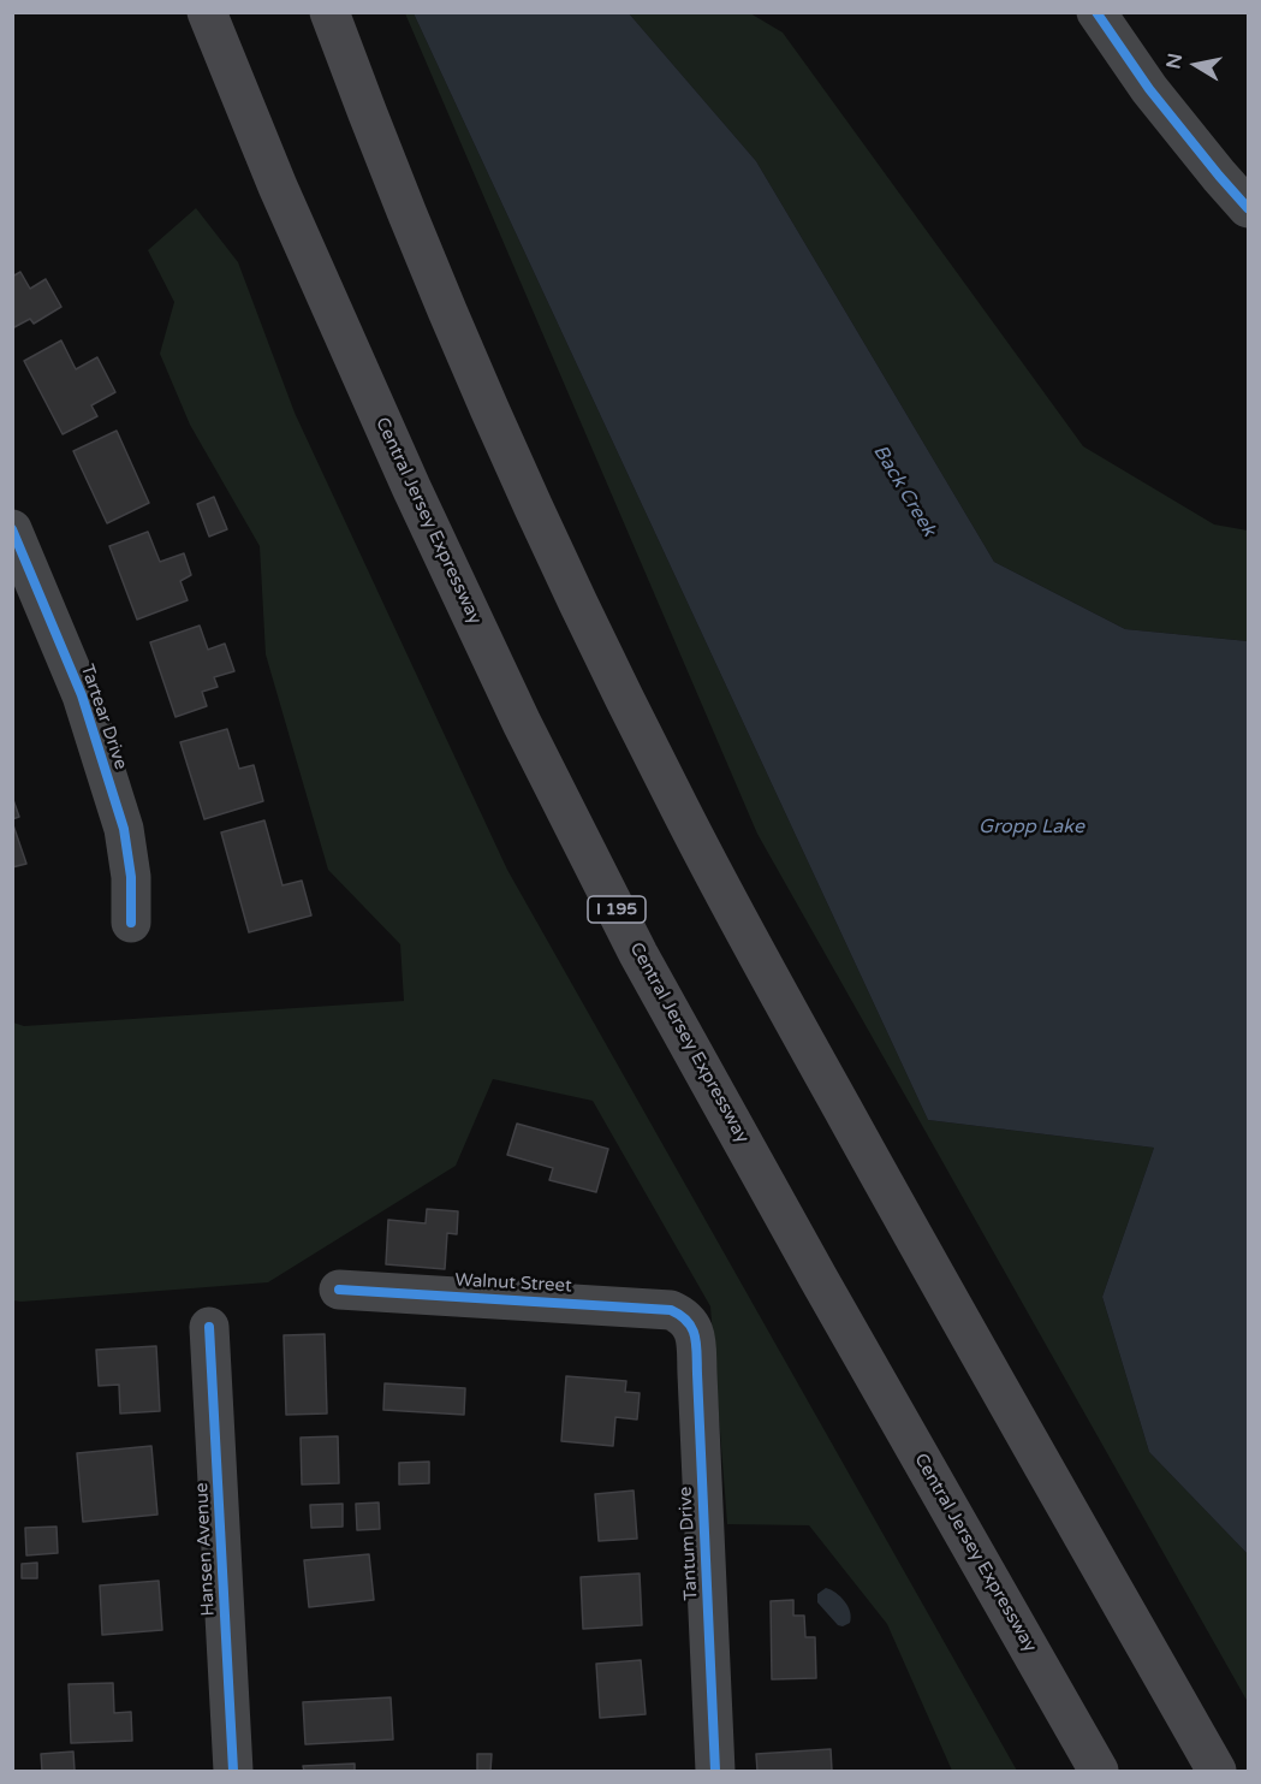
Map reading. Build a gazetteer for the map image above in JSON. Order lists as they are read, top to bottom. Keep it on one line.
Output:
{"streets":{"highway":["Central Jersey Expressway","I 195"],"street":["Tartear Drive","Walnut Street","Tantum Drive","Hansen Avenue"]},"crossings":[["Walnut Street","Tantum Drive"]],"water":["Back Creek","Gropp Lake"],"north":"left"}
